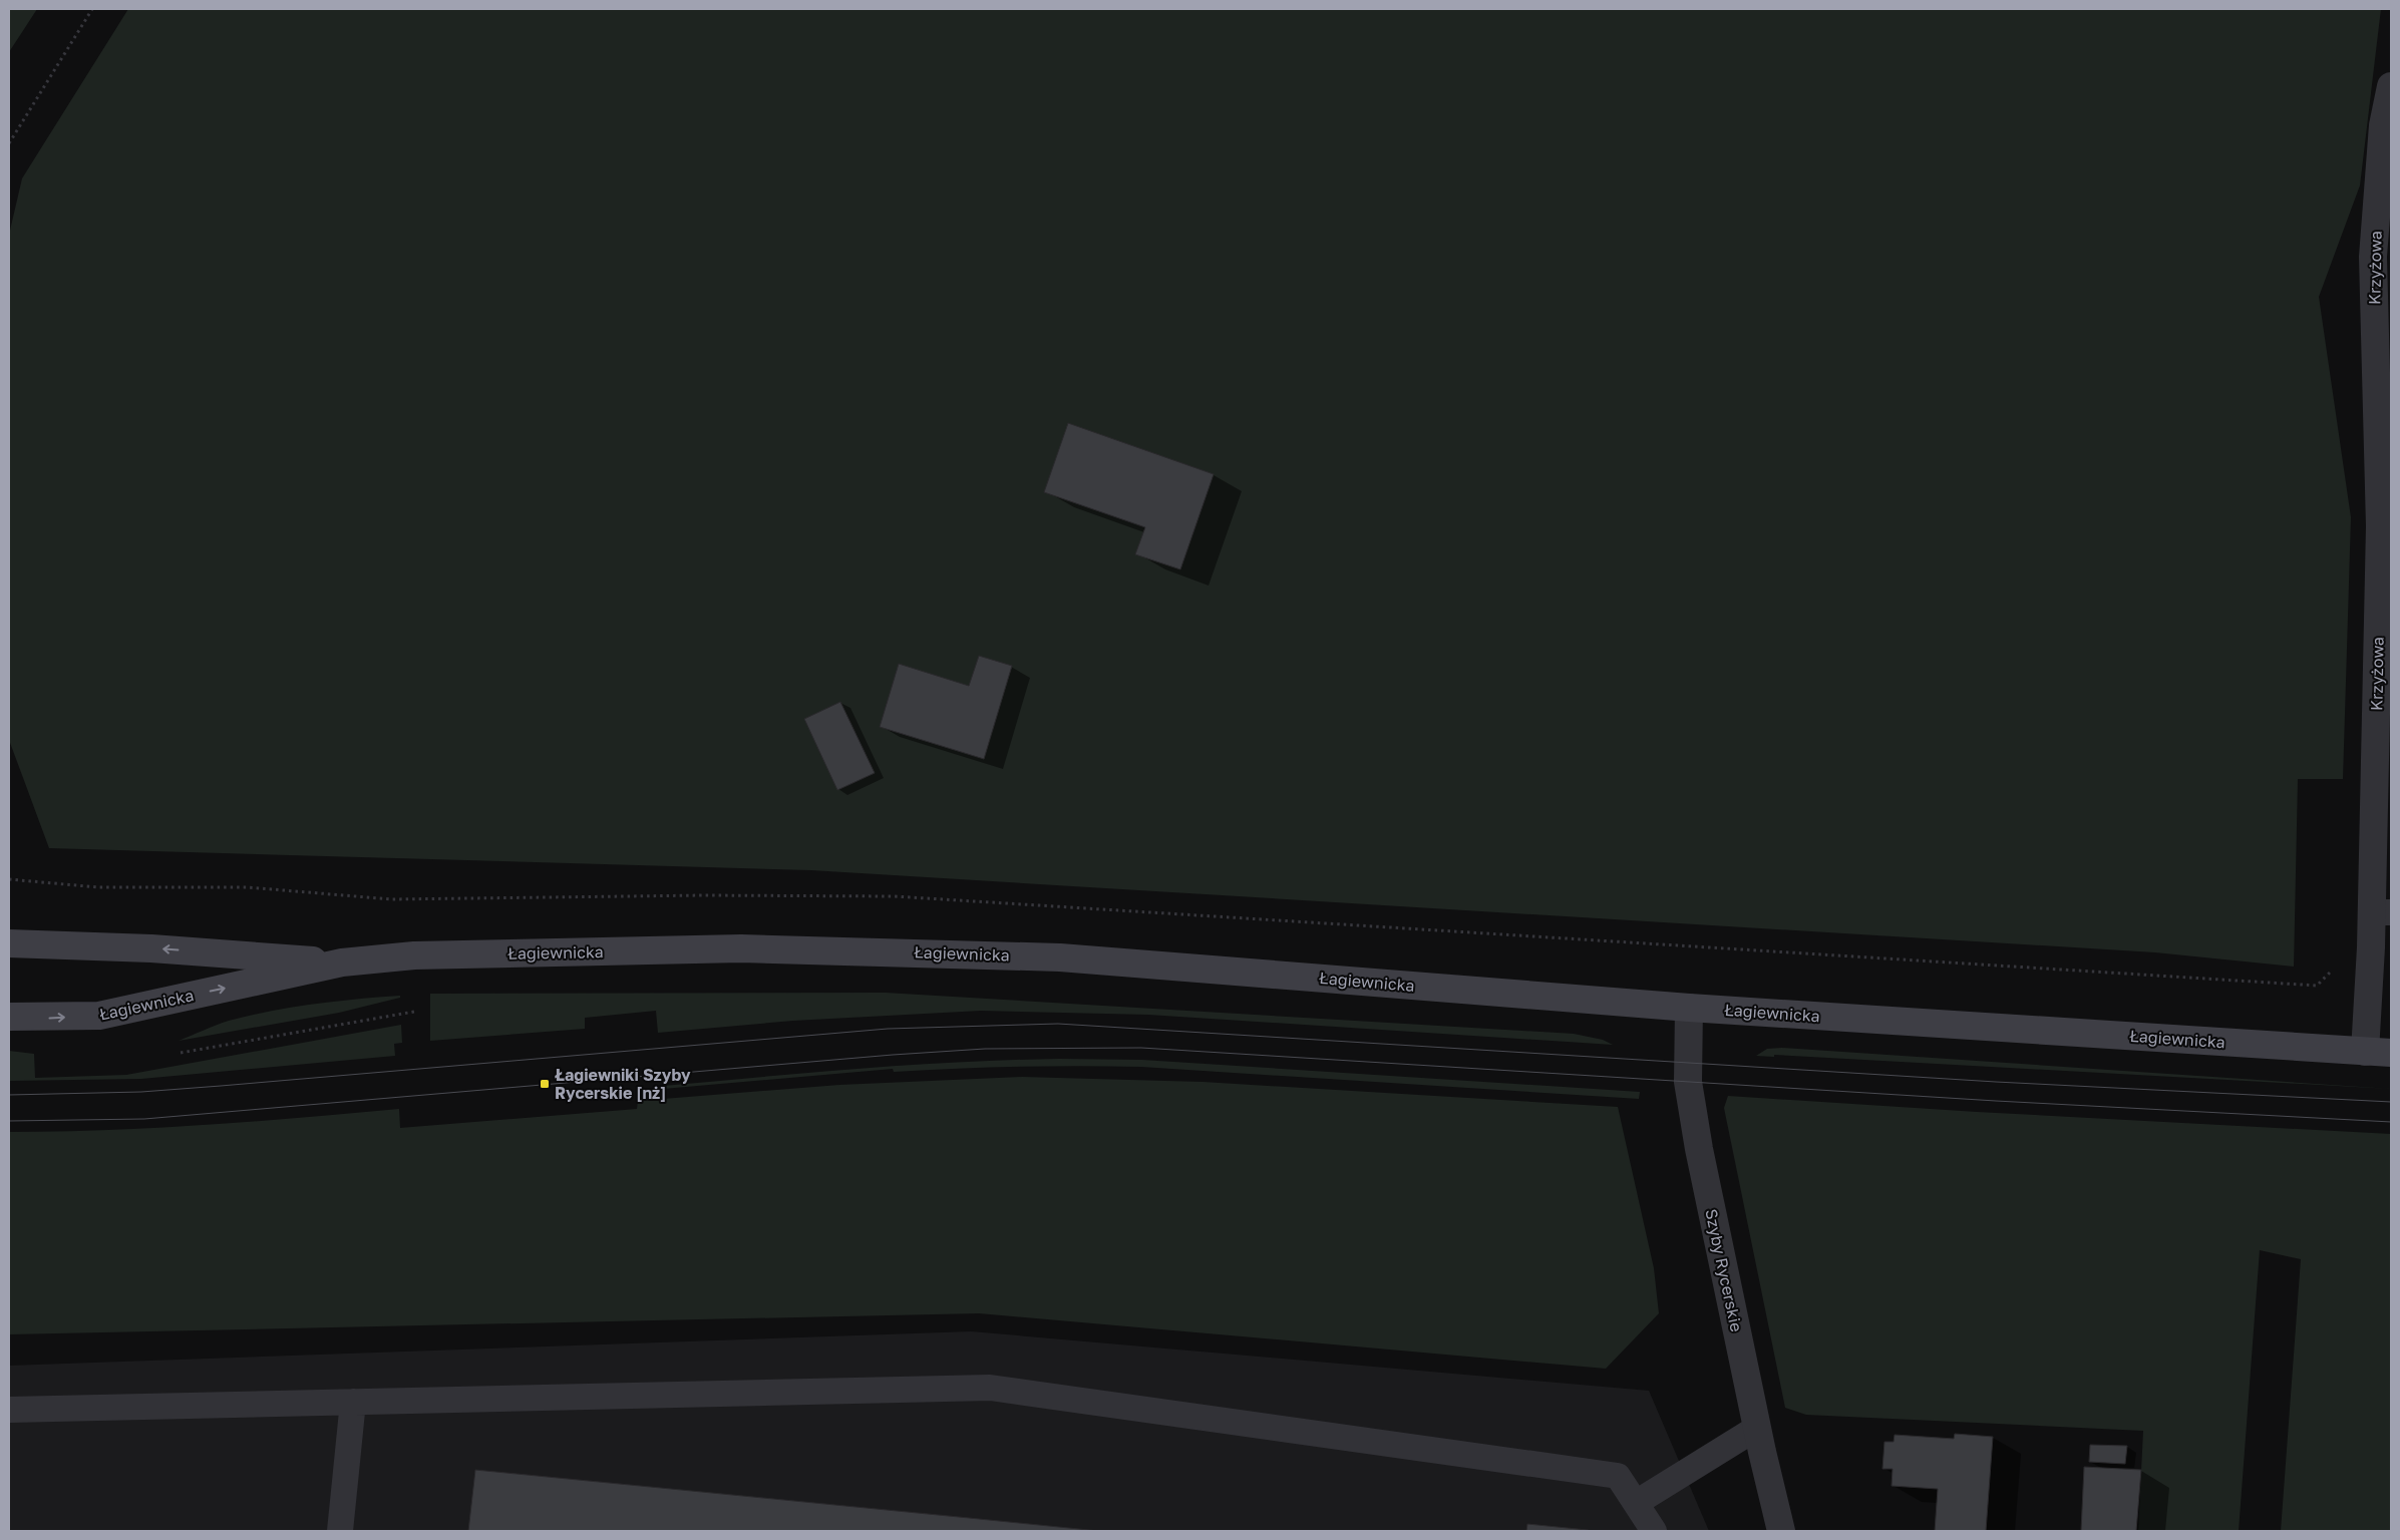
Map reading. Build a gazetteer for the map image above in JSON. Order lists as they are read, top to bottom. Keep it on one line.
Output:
{"streets":{"main road":["Łagiewnicka"],"street":["Krzyżowa","Szyby Rycerskie"]},"crossings":[["Krzyżowa","Łagiewnicka"],["Łagiewnicka","Szyby Rycerskie"]],"places":{"transit":["Łagiewniki Szyby Rycerskie [nż]"]}}
